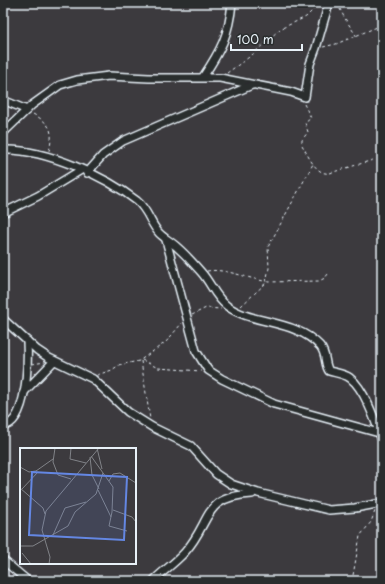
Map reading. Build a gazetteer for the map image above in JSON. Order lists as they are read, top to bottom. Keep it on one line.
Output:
{"scale_bar":"100 m"}
